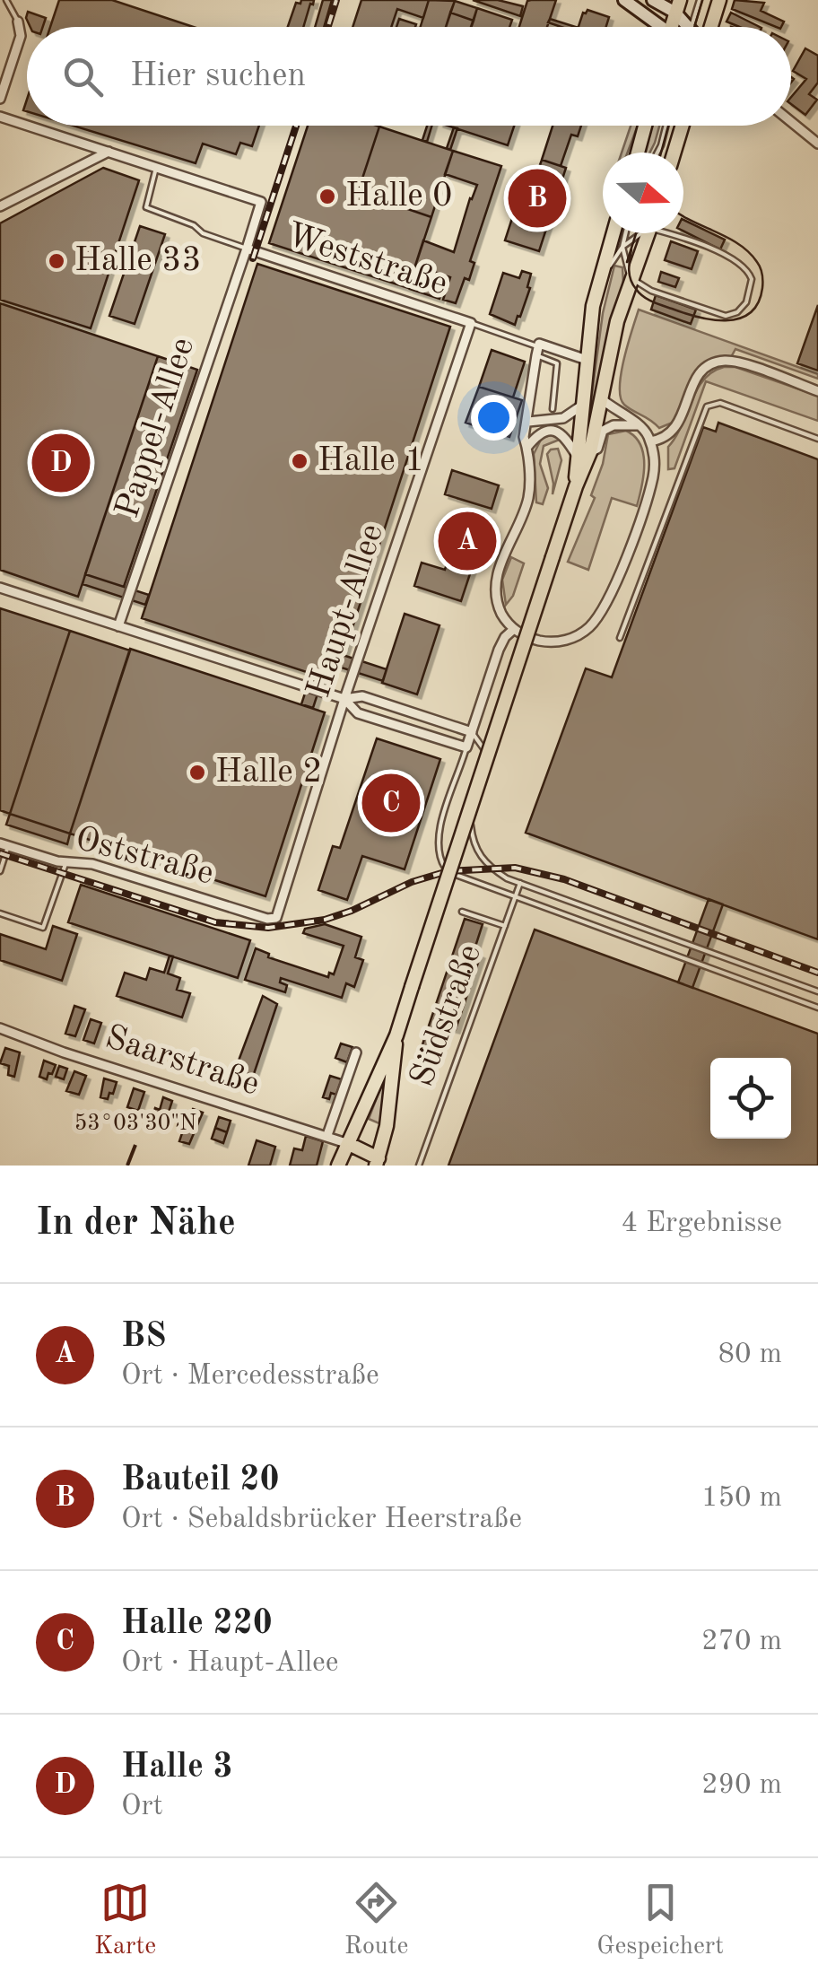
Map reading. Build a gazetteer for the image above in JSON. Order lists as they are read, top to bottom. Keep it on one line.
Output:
{"streets":{"street":["Weststraße","Pappel-Allee","Haupt-Allee","Oststraße","Saarstraße"],"lane":["Südstraße"]},"crossings":[["Weststraße","Pappel-Allee"],["Weststraße","Haupt-Allee"],["Haupt-Allee","Oststraße"]],"places":["Halle 0","Halle 33","Halle 1","Halle 2"],"north":"right","page":{"search":"Hier suchen","pins":["B","D","A","C"],"heading":["In der Nähe","4 Ergebnisse"],"list":[{"mark":"A","name":"BS","note":"Ort · Mercedesstraße","value":"80 m"},{"mark":"B","name":"Bauteil 20","note":"Ort · Sebaldsbrücker Heerstraße","value":"150 m"},{"mark":"C","name":"Halle 220","note":"Ort · Haupt-Allee","value":"270 m"},{"mark":"D","name":"Halle 3","note":"Ort","value":"290 m"}],"nav":["Karte","Route","Gespeichert"]},"coordinates":["53°03'30\"N"]}
